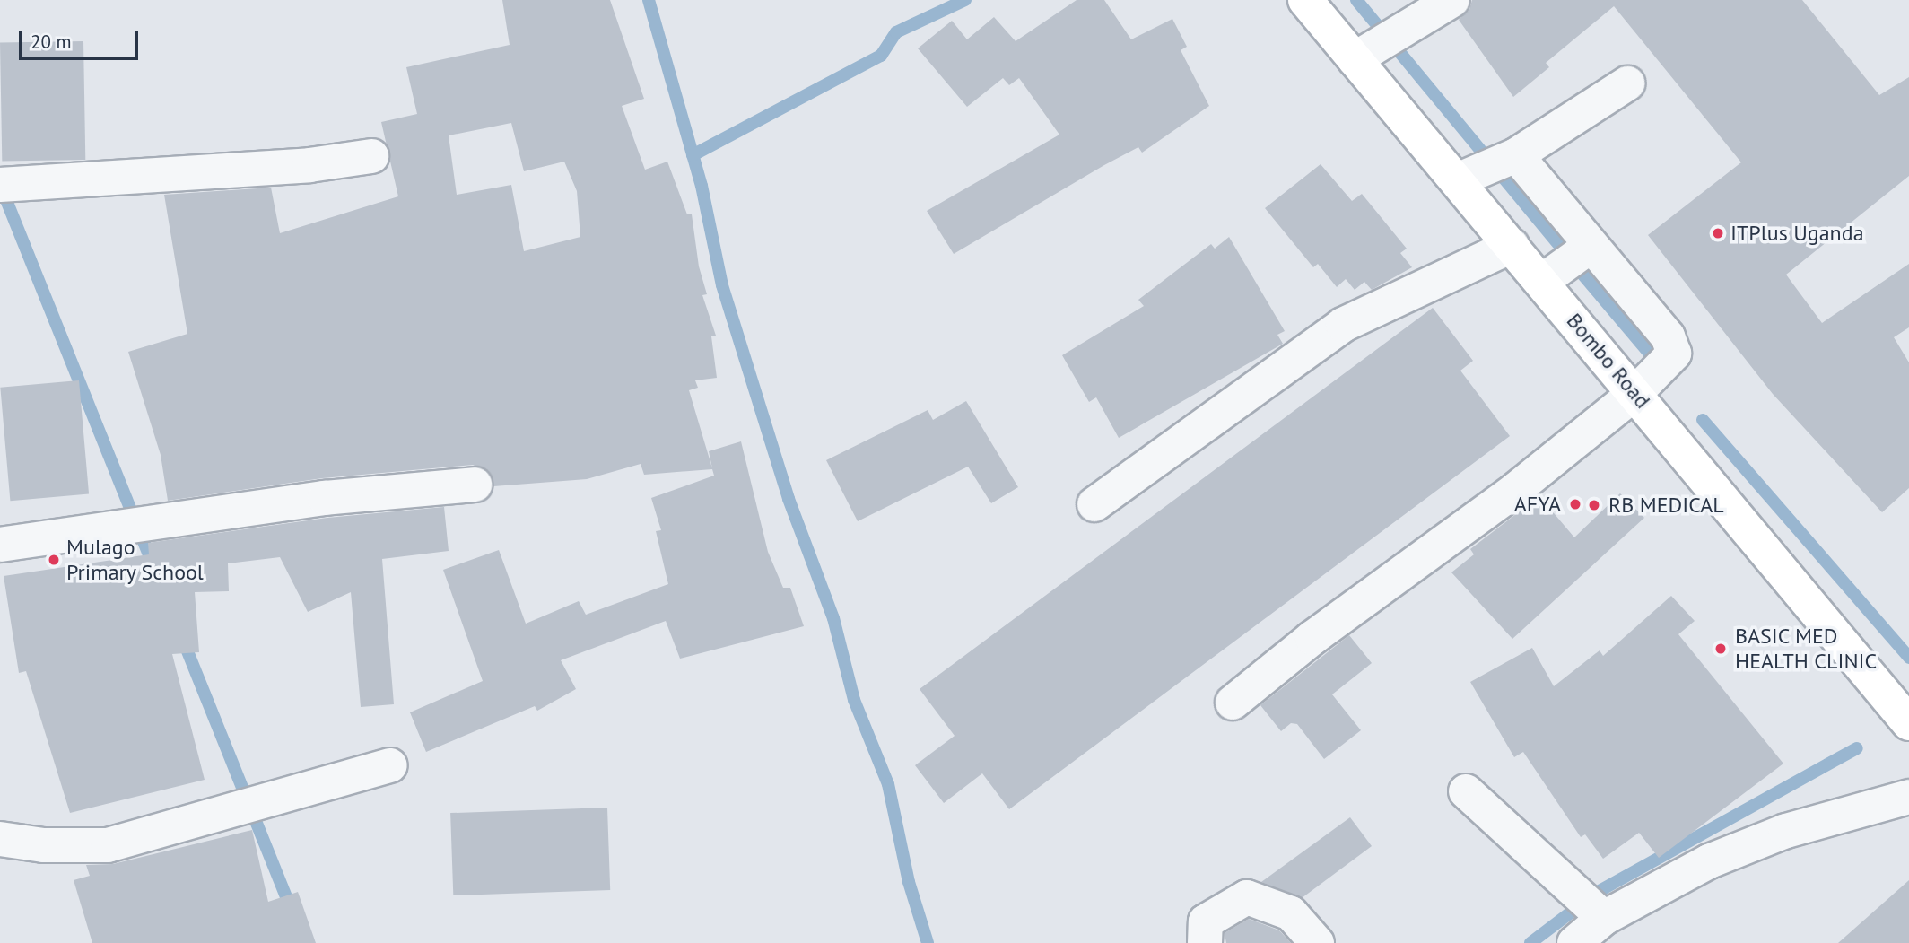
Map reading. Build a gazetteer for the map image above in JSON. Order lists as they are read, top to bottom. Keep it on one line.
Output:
{"streets":{"main road":["Bombo Road"]},"places":["ITPlus Uganda","AFYA","RB MEDICAL","Mulago Primary School","BASIC MED HEALTH CLINIC"],"scale_bar":"20 m"}
